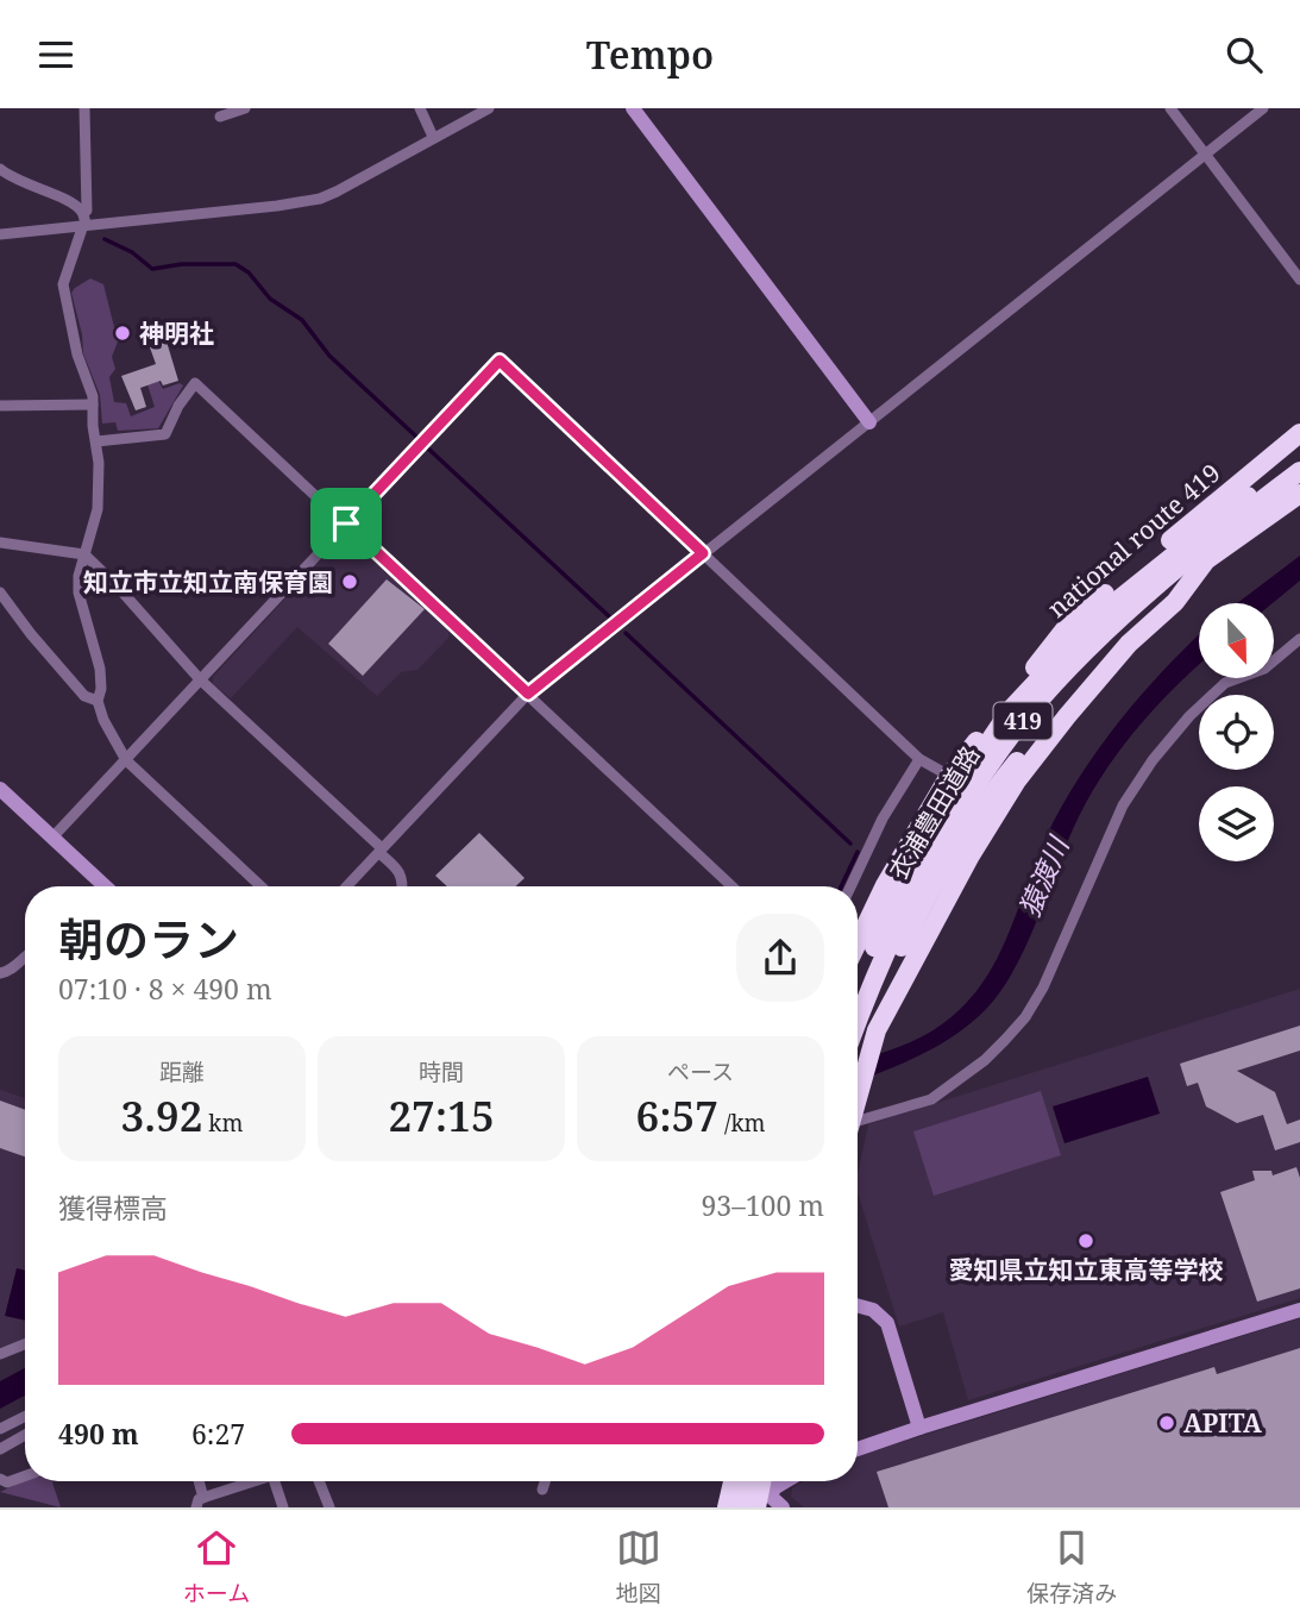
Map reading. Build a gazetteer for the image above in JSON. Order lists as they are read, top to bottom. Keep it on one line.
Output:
{"streets":{"highway":["national route 419","419","衣浦豊田道路"]},"crossings":[["national route 419","419"],["419","衣浦豊田道路"]],"water":["猿渡川"],"places":["神明社","知立市立知立南保育園","愛知県立知立東高等学校","APITA"],"north":"bottom","page":{"header":"Tempo","heading":["朝のラン","07:10 · 8 × 490 m"],"stats":[["距離","3.92 km"],["時間","27:15"],["ペース","6:57 /km"]],"chart":["獲得標高","93–100 m"],"list":[{"name":"490 m","note":"6:27"}],"tabs":["ホーム","地図","保存済み"]}}
